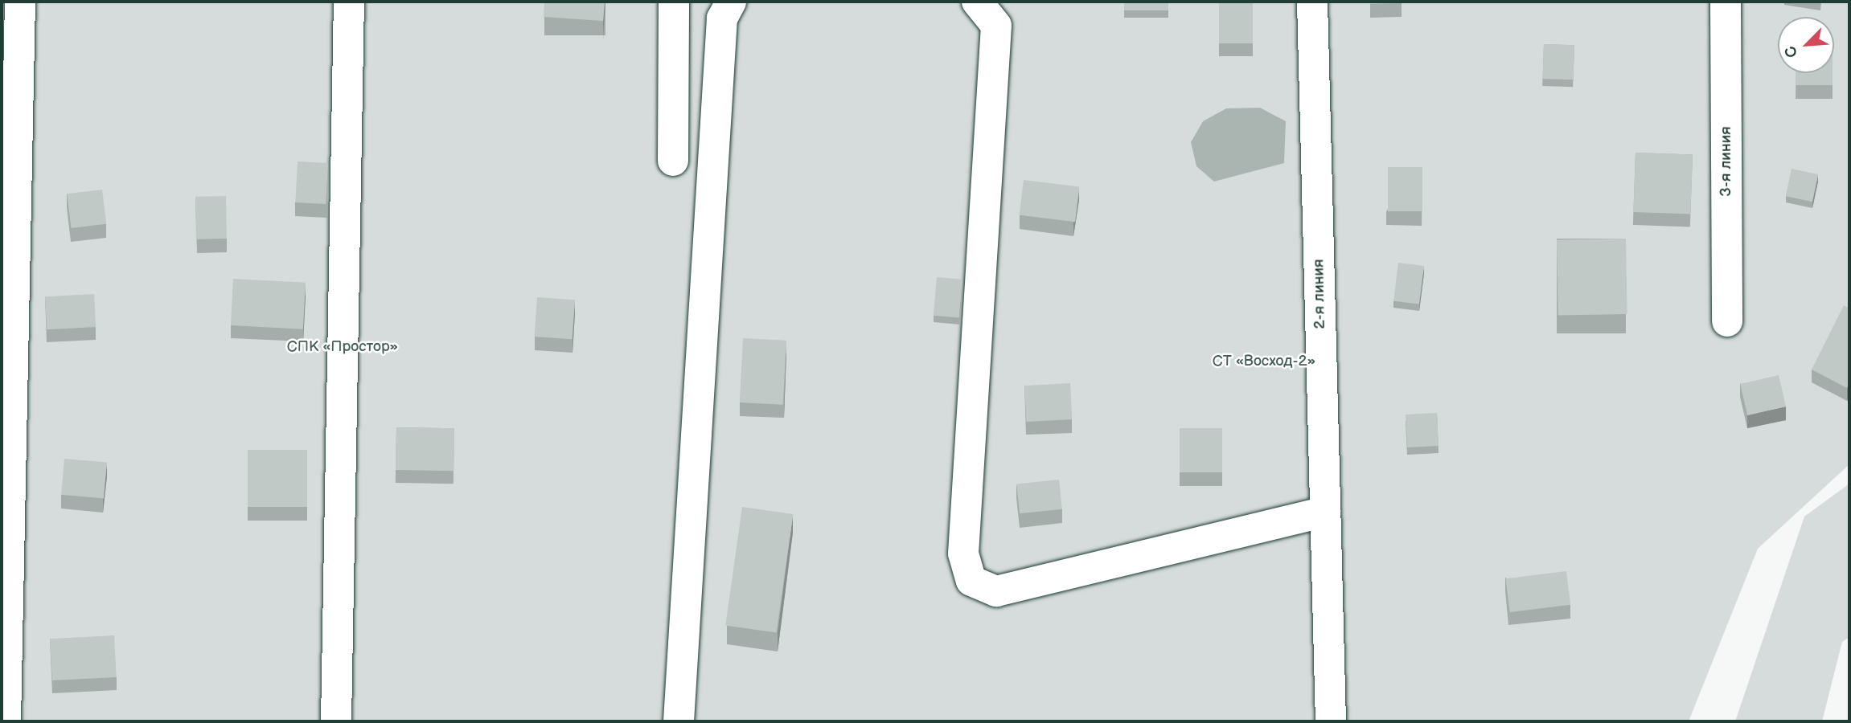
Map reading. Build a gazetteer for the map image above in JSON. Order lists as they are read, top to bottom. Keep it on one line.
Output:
{"streets":{"street":["3-я линия","2-я линия"]},"parks":["СПК «Простор»","СТ «Восход-2»"],"north":"bottom left"}
